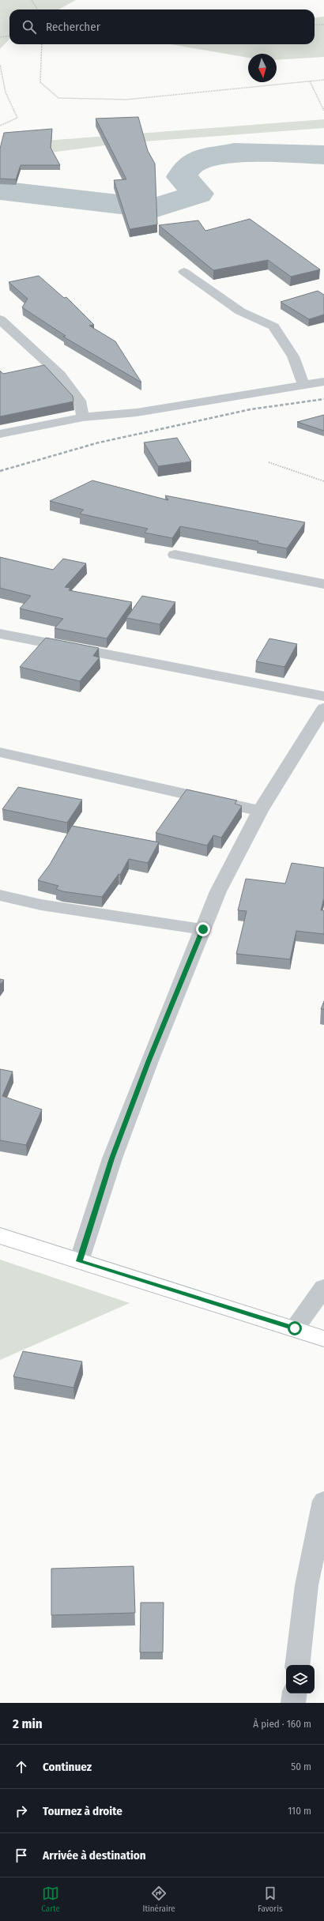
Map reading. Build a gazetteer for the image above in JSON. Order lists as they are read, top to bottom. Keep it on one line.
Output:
{"north":"bottom","page":{"search":"Rechercher","heading":["2 min","À pied · 160 m"],"list":[["Continuez","50 m"],["Tournez à droite","110 m"],"Arrivée à destination"],"nav":["Carte","Itinéraire","Favoris"]}}
